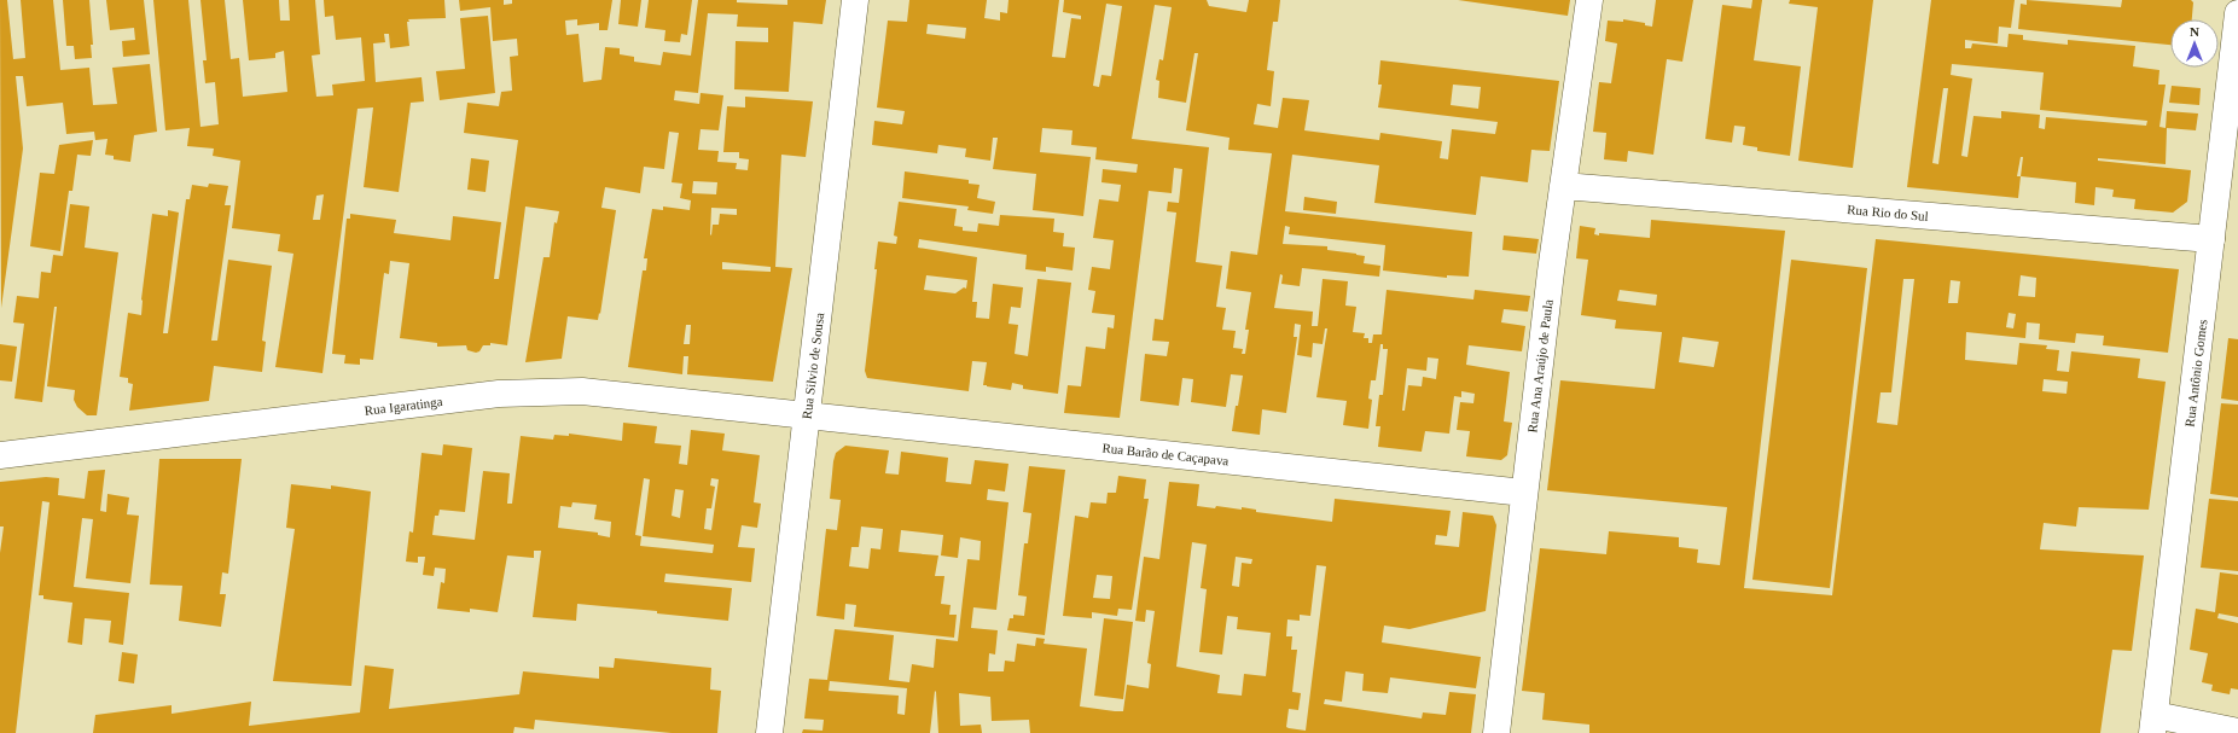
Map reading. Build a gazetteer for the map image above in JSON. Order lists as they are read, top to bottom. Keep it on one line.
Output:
{"streets":{"street":["Rua Rio do Sul","Rua Silvio de Sousa","Rua Ana Araújo de Paula","Rua Antônio Gomes","Rua Igaratinga","Rua Barão de Caçapava"]},"crossings":[["Rua Rio do Sul","Rua Ana Araújo de Paula"],["Rua Rio do Sul","Rua Antônio Gomes"],["Rua Silvio de Sousa","Rua Igaratinga"],["Rua Silvio de Sousa","Rua Barão de Caçapava"],["Rua Ana Araújo de Paula","Rua Barão de Caçapava"],["Rua Igaratinga","Rua Barão de Caçapava"]],"north":"top"}
